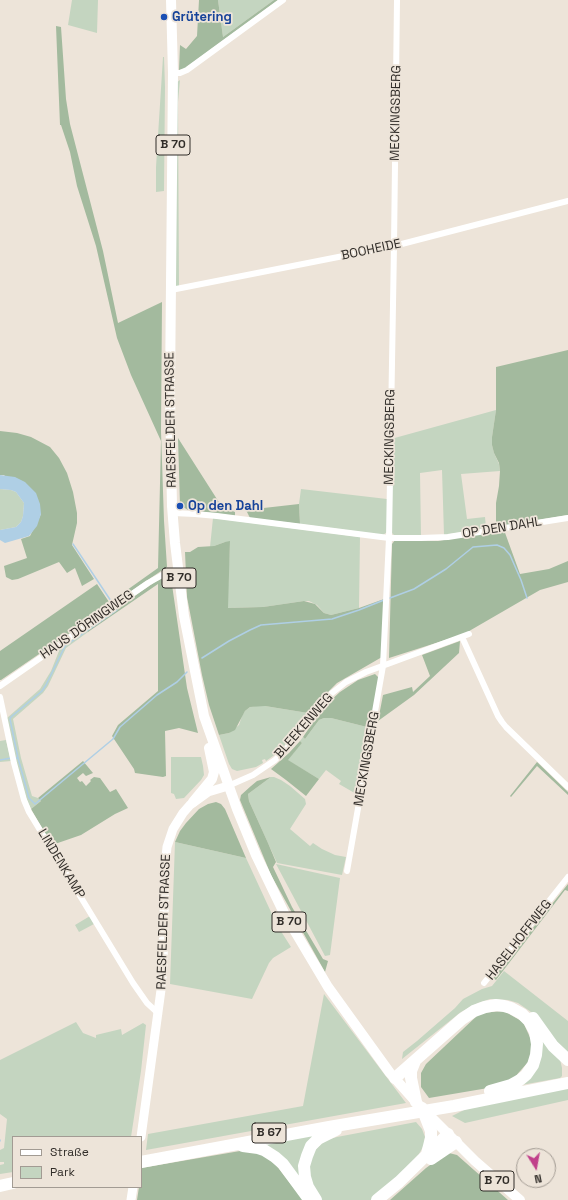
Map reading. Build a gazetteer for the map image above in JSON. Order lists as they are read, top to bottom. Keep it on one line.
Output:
{"streets":{"highway":["B 67"],"main road":["B 70","RAESFELDER STRASSE"],"street":["MECKINGSBERG","BOOHEIDE","OP DEN DAHL","HAUS DÖRINGWEG","BLEEKENWEG","LINDENKAMP","HASELHOFFWEG"]},"crossings":[["MECKINGSBERG","BOOHEIDE"],["MECKINGSBERG","OP DEN DAHL"],["MECKINGSBERG","BLEEKENWEG"],["B 70","RAESFELDER STRASSE"],["B 70","BLEEKENWEG"],["BOOHEIDE","RAESFELDER STRASSE"],["RAESFELDER STRASSE","OP DEN DAHL"],["RAESFELDER STRASSE","HAUS DÖRINGWEG"],["RAESFELDER STRASSE","BLEEKENWEG"],["RAESFELDER STRASSE","LINDENKAMP"]],"places":["Grütering","Op den Dahl"],"legend":["Straße","Park"],"north":"bottom"}
